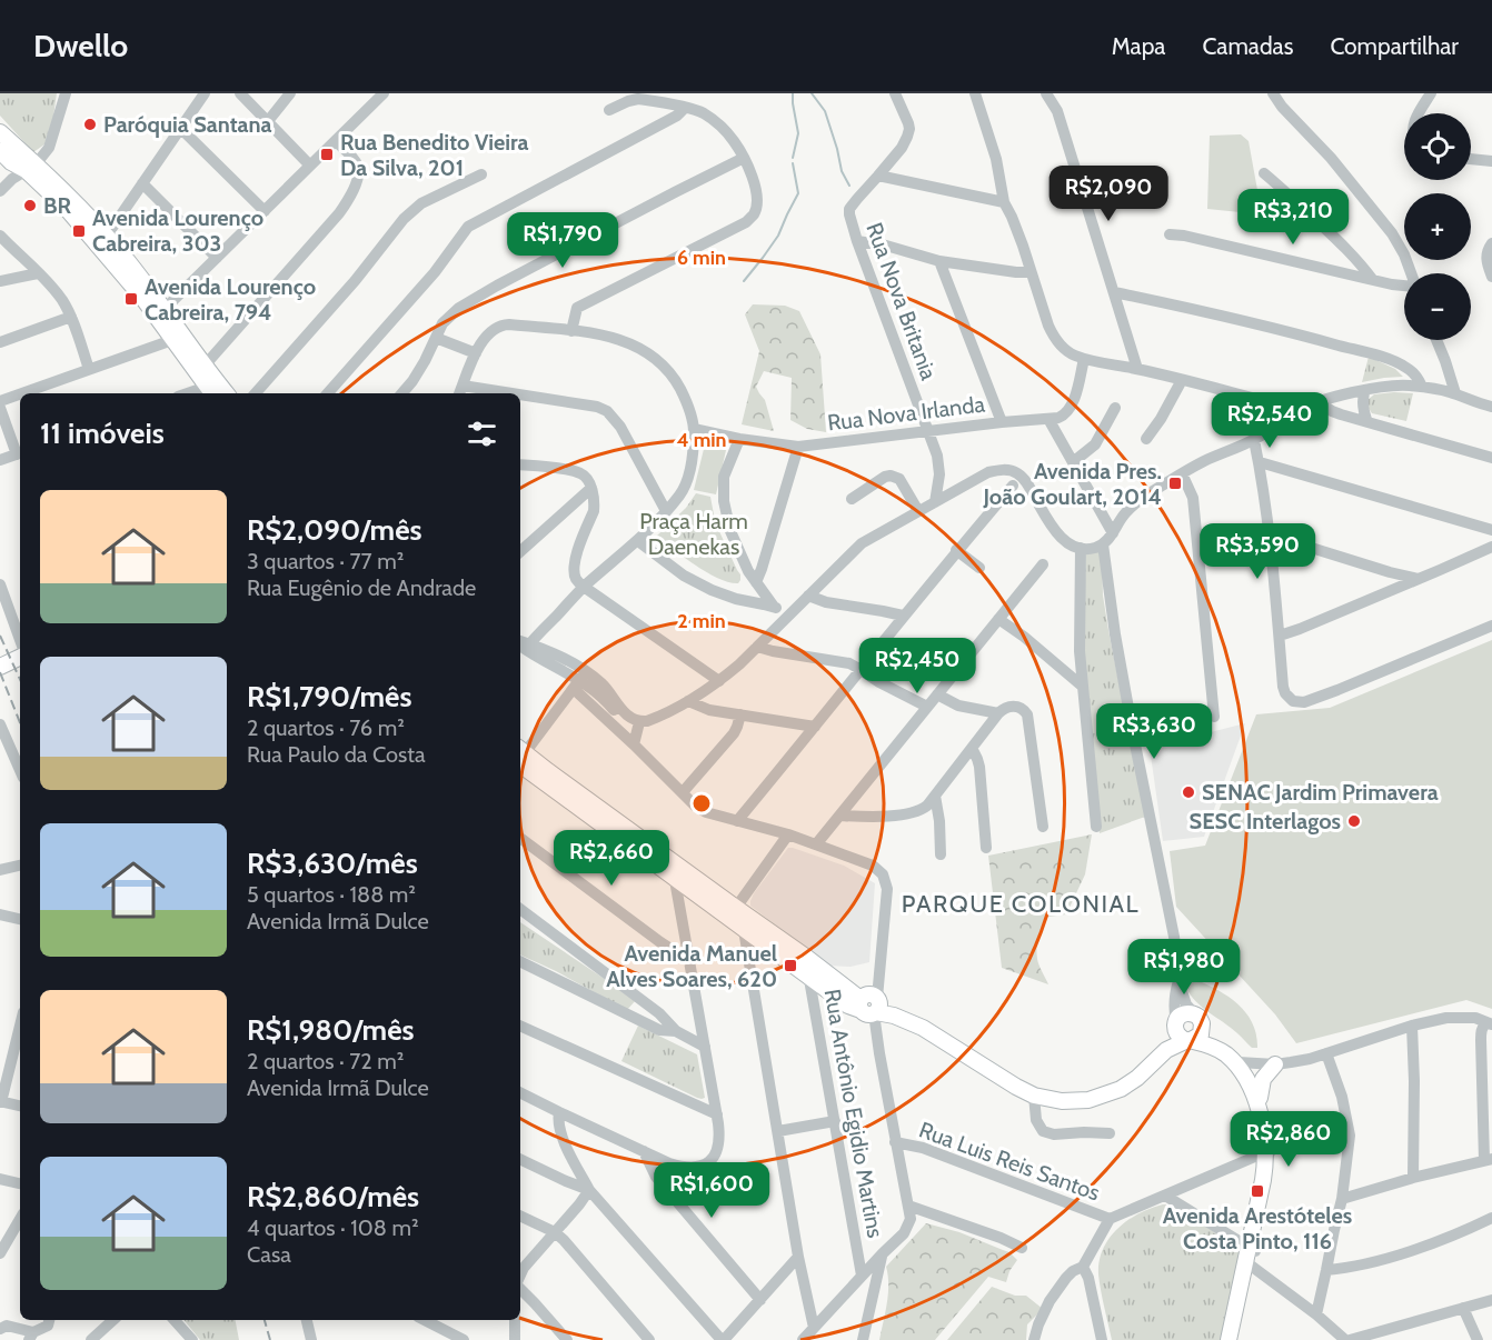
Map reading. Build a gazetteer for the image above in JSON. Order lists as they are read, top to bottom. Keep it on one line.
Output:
{"streets":{"street":["Rua Nova Britania","Rua Nova Irlanda","Rua Antônio Egidio Martins","Rua Luis Reis Santos"]},"crossings":[["Rua Nova Britania","Rua Nova Irlanda"]],"districts":["PARQUE COLONIAL"],"parks":["Praça Harm Daenekas"],"places":{"other":["Paróquia Santana","BR","SENAC Jardim Primavera","SESC Interlagos"],"transit":["Rua Benedito Vieira Da Silva, 201","Avenida Lourenço Cabreira, 303","Avenida Lourenço Cabreira, 794","Avenida Pres. João Goulart, 2014","Avenida Manuel Alves Soares, 620","Avenida Arestóteles Costa Pinto, 116"]},"page":{"header":"Dwello","nav":["Mapa","Camadas","Compartilhar"],"map_buttons":["+","−"],"price":["R$2,090","R$3,210","R$1,790","R$2,540","R$3,590","R$2,450","R$3,630","R$2,660","R$1,980","R$2,860","R$1,600"],"heading":"11 imóveis","list":[{"name":"R$2,090/mês","note":"3 quartos · 77 m² · Rua Eugênio de Andrade"},{"name":"R$1,790/mês","note":"2 quartos · 76 m² · Rua Paulo da Costa"},{"name":"R$3,630/mês","note":"5 quartos · 188 m² · Avenida Irmã Dulce"},{"name":"R$1,980/mês","note":"2 quartos · 72 m² · Avenida Irmã Dulce"},{"name":"R$2,860/mês","note":"4 quartos · 108 m² · Casa"}]},"rings":["6 min","4 min","2 min"]}
